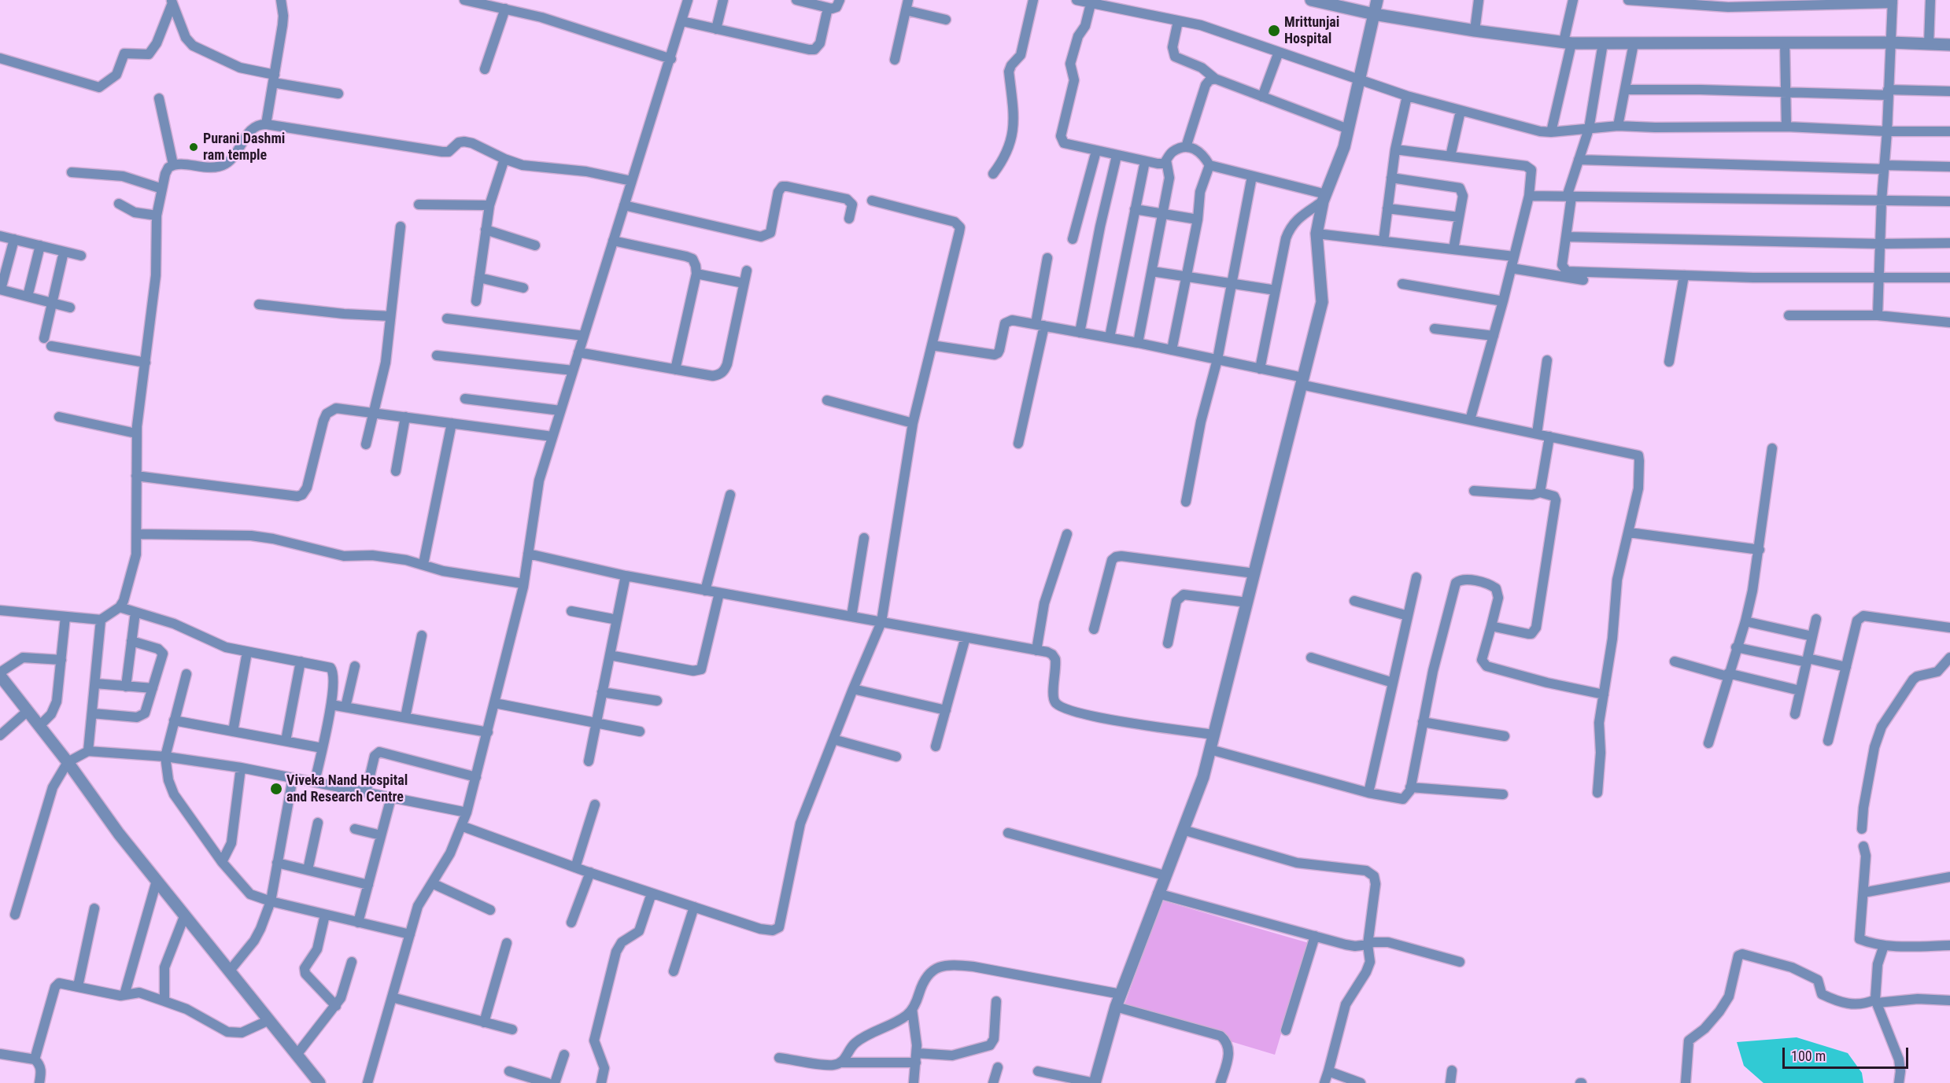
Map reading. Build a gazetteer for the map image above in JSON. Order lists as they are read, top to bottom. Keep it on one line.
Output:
{"places":["Mrittunjai Hospital","Purani Dashmi ram temple","Viveka Nand Hospital and Research Centre"],"scale_bar":"100 m"}
